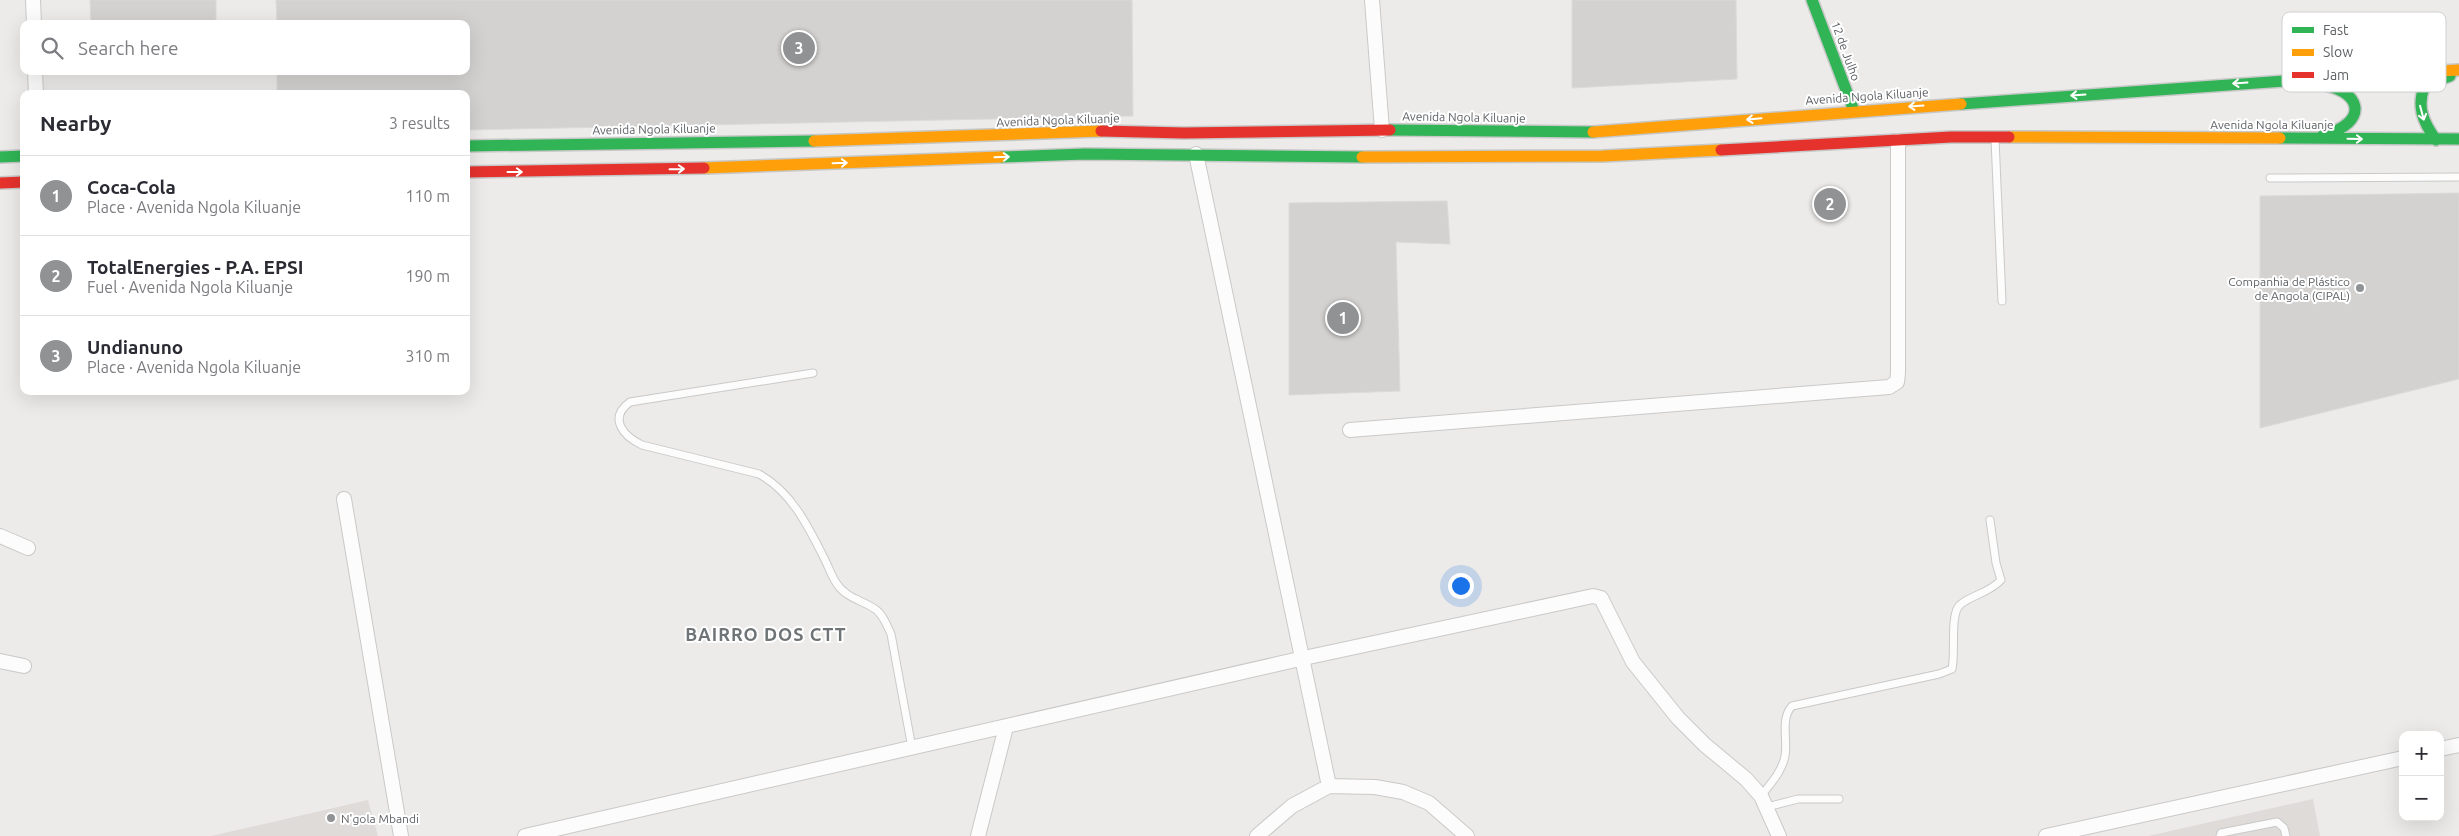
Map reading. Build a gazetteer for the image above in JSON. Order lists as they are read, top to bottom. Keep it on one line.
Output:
{"streets":{"main road":["12 de Julho","Avenida Ngola Kiluanje"]},"crossings":[["12 de Julho","Avenida Ngola Kiluanje"]],"districts":["BAIRRO DOS CTT"],"places":["Companhia de Plástico de Angola (CIPAL)","N'gola Mbandi"],"legend":["Fast","Slow","Jam"],"page":{"search":"Search here","pins":["3","2","1"],"heading":["Nearby","3 results"],"list":[{"mark":"1","name":"Coca-Cola","note":"Place · Avenida Ngola Kiluanje","value":"110 m"},{"mark":"2","name":"TotalEnergies - P.A. EPSI","note":"Fuel · Avenida Ngola Kiluanje","value":"190 m"},{"mark":"3","name":"Undianuno","note":"Place · Avenida Ngola Kiluanje","value":"310 m"}],"map_buttons":["+","−"]}}
